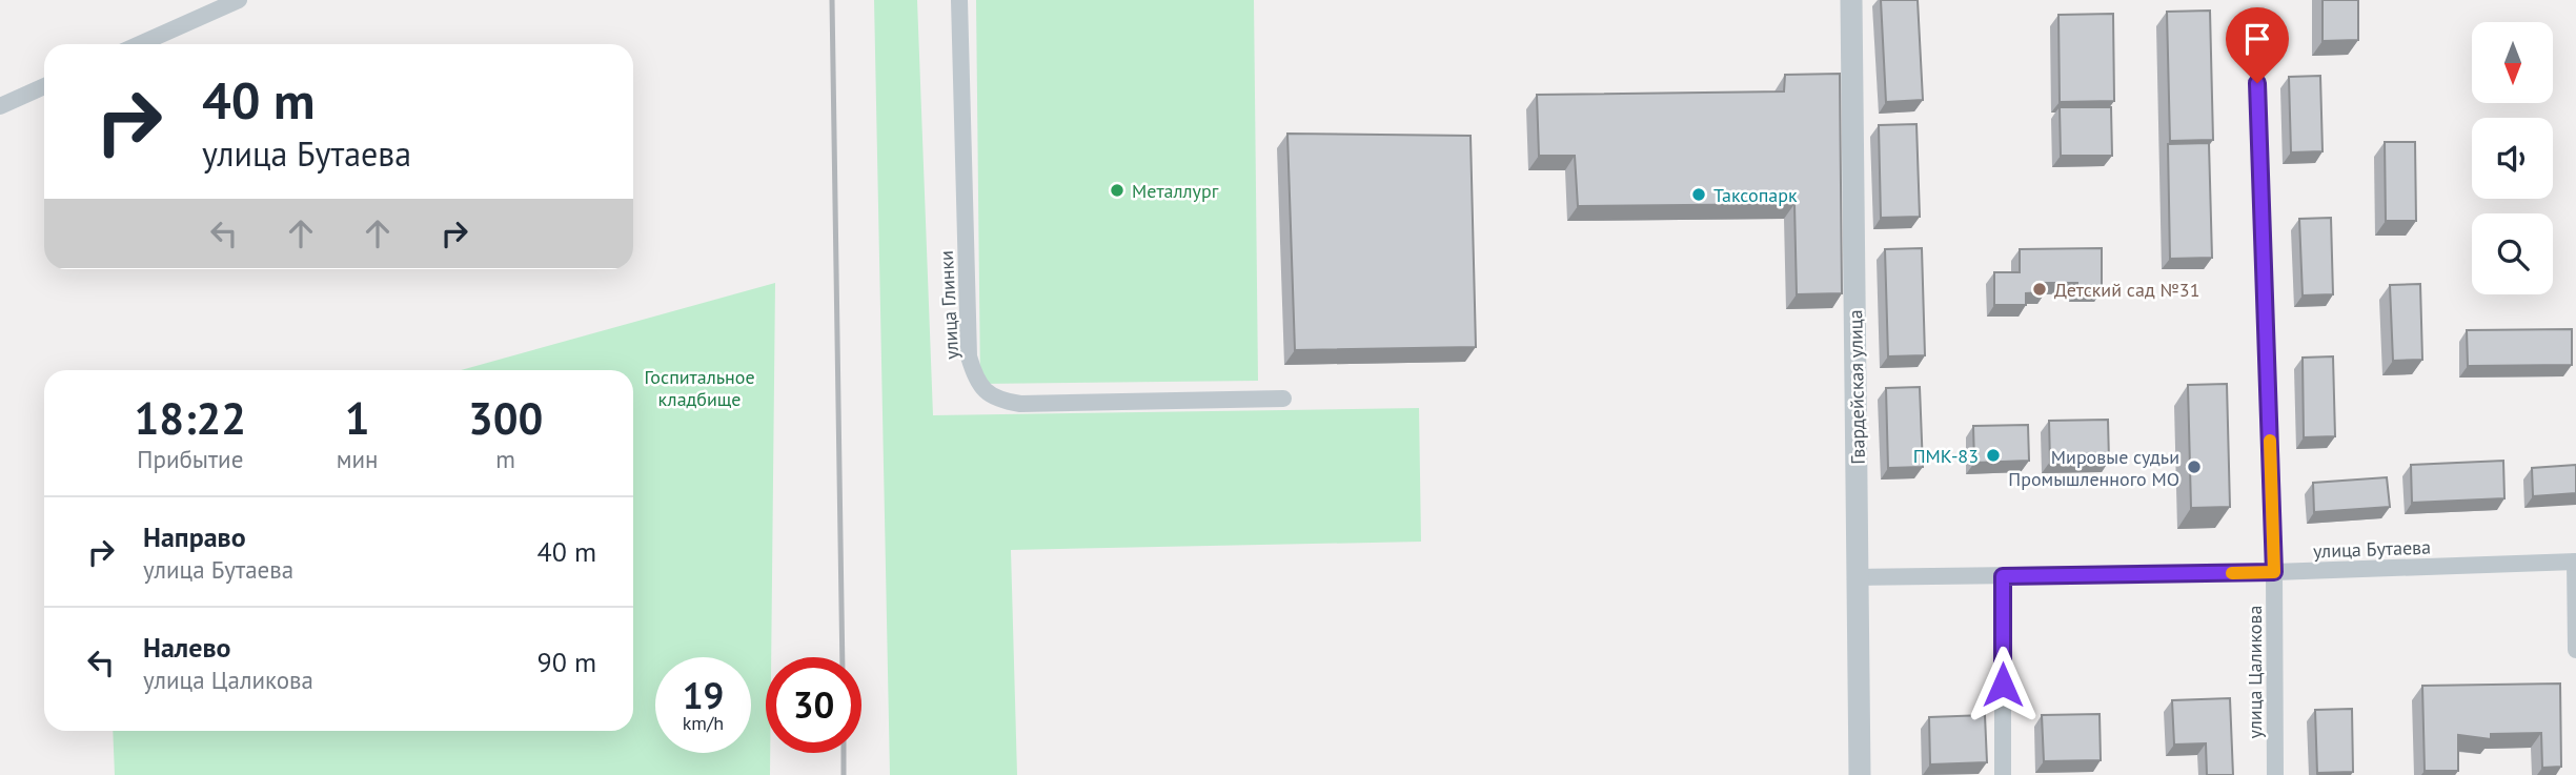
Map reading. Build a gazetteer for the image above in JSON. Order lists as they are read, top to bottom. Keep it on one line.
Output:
{"streets":{"street":["улица Глинки","Гвардейская улица","улица Бутаева","улица Цаликова"]},"crossings":[["Гвардейская улица","улица Бутаева"],["улица Бутаева","улица Цаликова"]],"parks":["Госпитальное кладбище"],"places":["Металлург","Таксопарк","Детский сад №31","ПМК-83","Мировые судьи Промышленного МО"],"north":"bottom","page":{"turn":["40 m","улица Бутаева"],"eta":["18:22","Прибытие","1","мин","300","m"],"list":[{"name":"Направо","note":"улица Бутаева","value":"40 m"},{"name":"Налево","note":"улица Цаликова","value":"90 m"}],"speed":"19 km/h","limit":"30"}}
